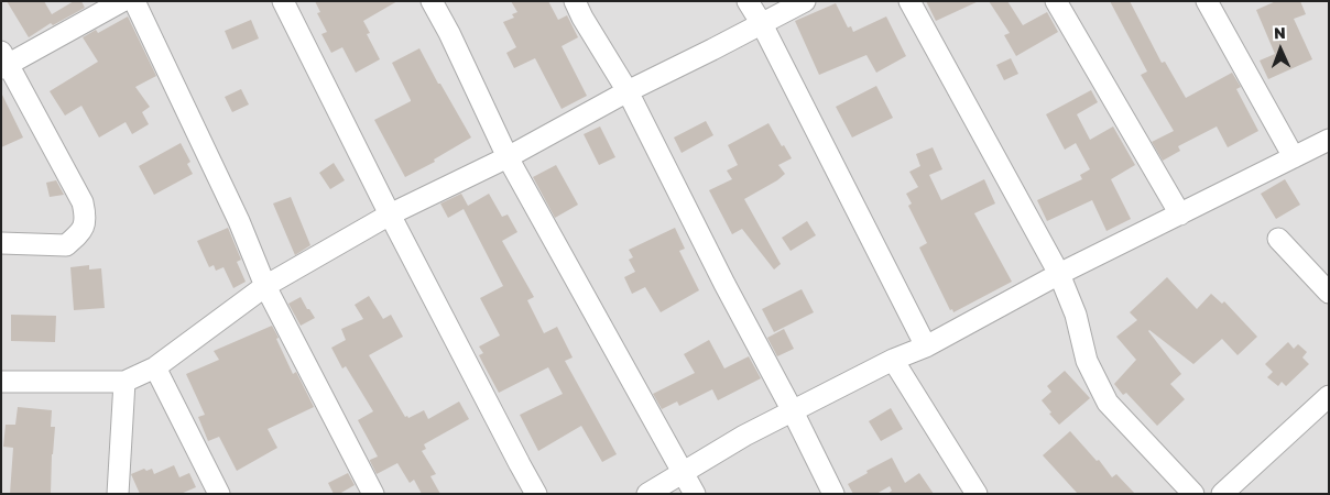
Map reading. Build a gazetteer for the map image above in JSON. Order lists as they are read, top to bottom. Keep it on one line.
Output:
{"north":"top"}
